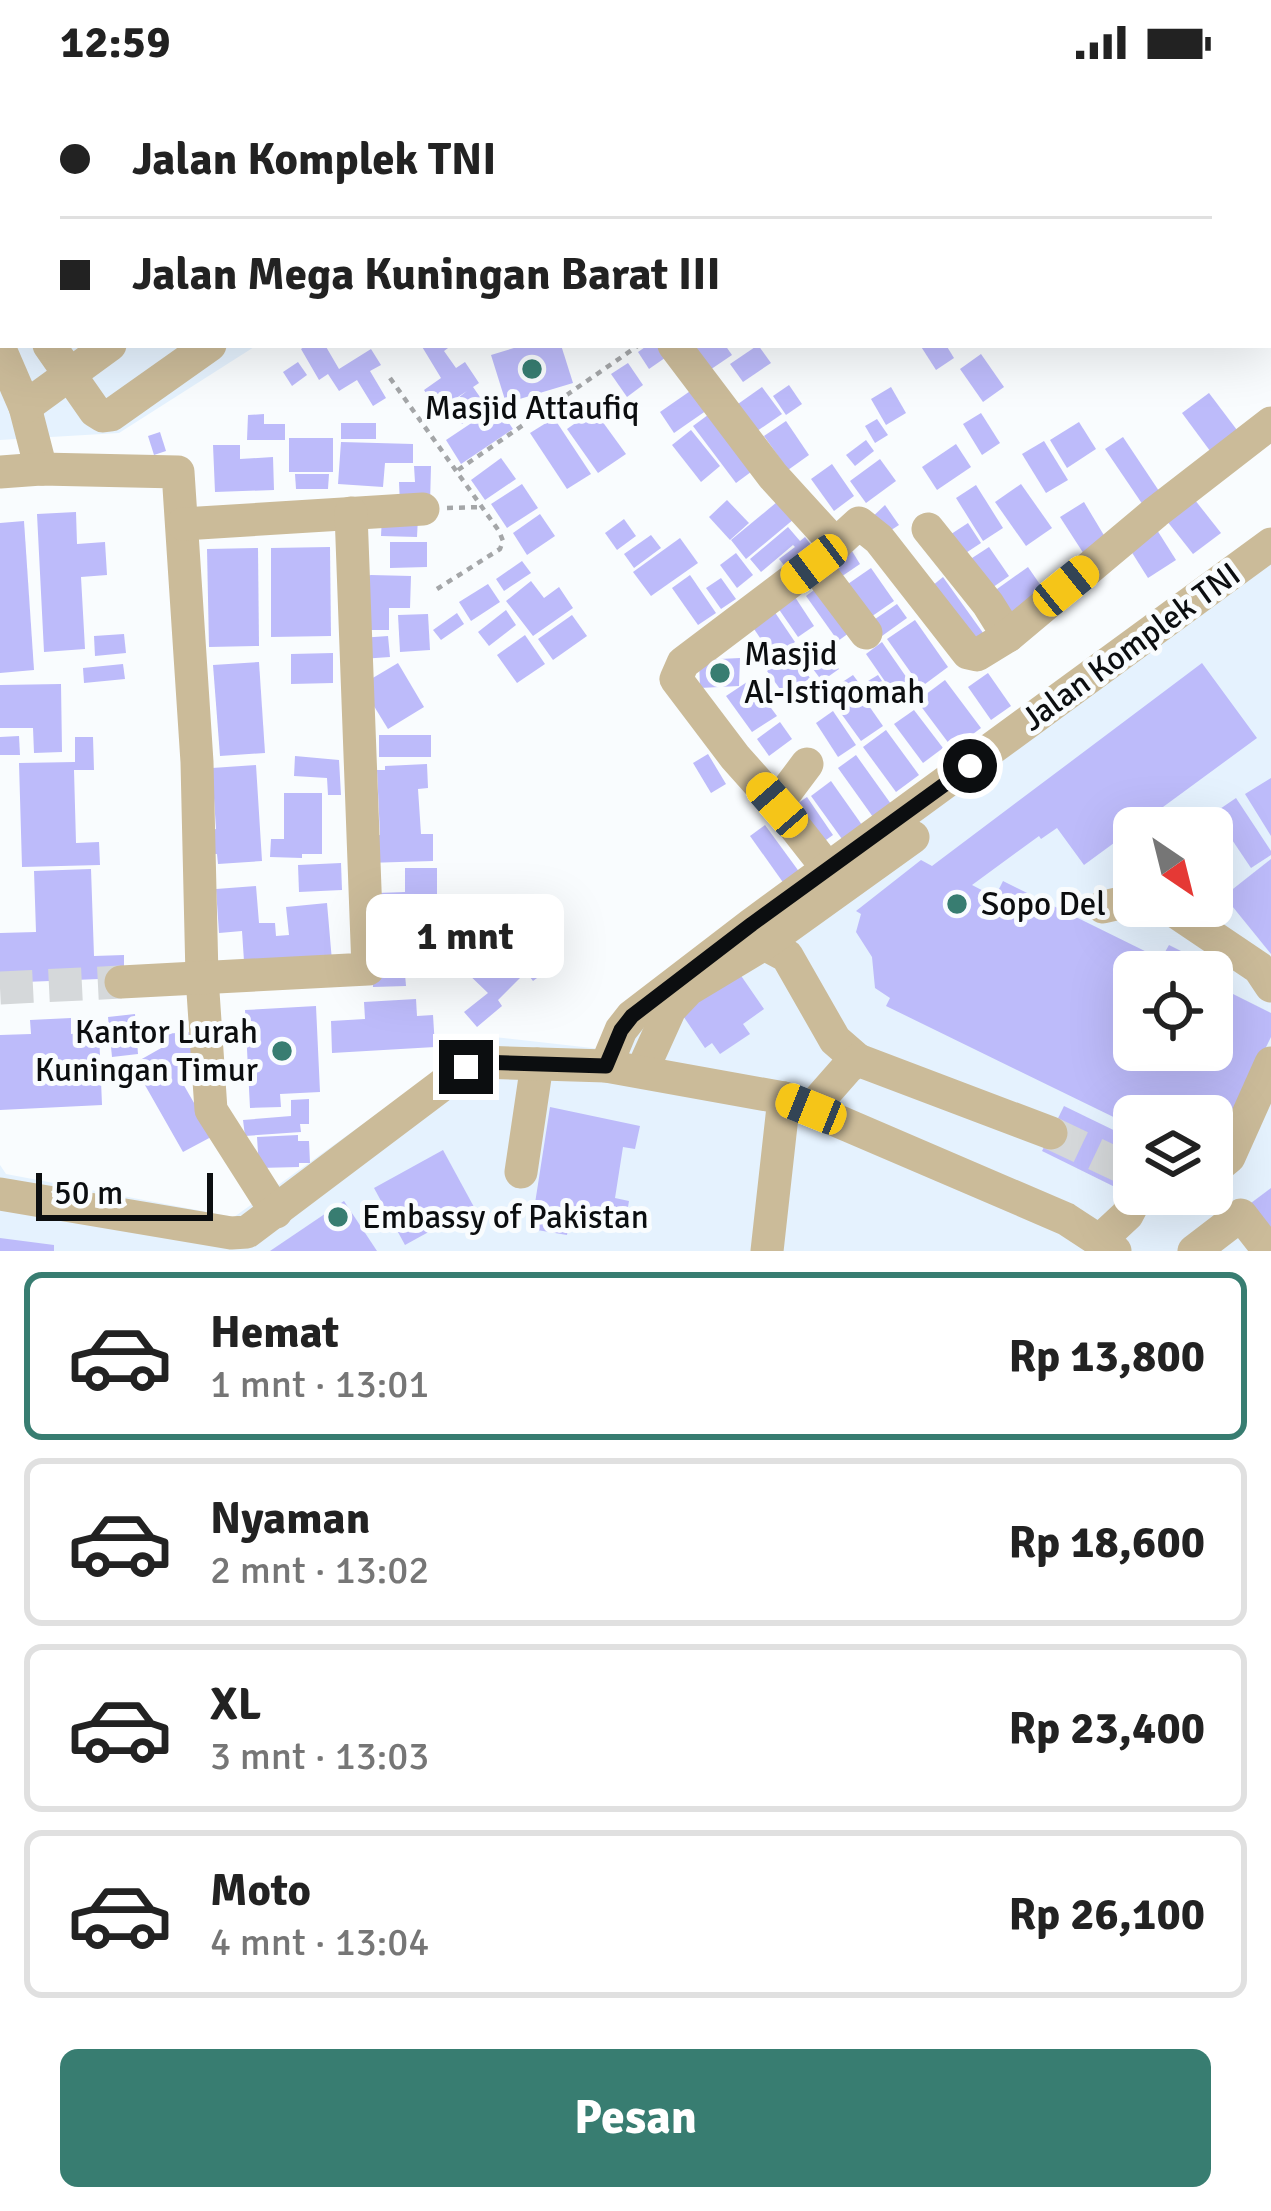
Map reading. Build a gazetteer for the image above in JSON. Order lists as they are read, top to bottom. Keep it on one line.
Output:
{"streets":{"street":["Jalan Komplek TNI"]},"places":["Masjid Attaufiq","Masjid Al-Istiqomah","Sopo Del","Kantor Lurah Kuningan Timur","Embassy of Pakistan"],"scale_bar":"50 m","north":"bottom right","page":{"status":"12:59","banner":["Jalan Komplek TNI","Jalan Mega Kuningan Barat III"],"bubble":"1 mnt","scale":"50 m","list":[{"name":"Hemat","note":"1 mnt · 13:01","value":"Rp 13,800"},{"name":"Nyaman","note":"2 mnt · 13:02","value":"Rp 18,600"},{"name":"XL","note":"3 mnt · 13:03","value":"Rp 23,400"},{"name":"Moto","note":"4 mnt · 13:04","value":"Rp 26,100"}],"buttons":"Pesan"}}
